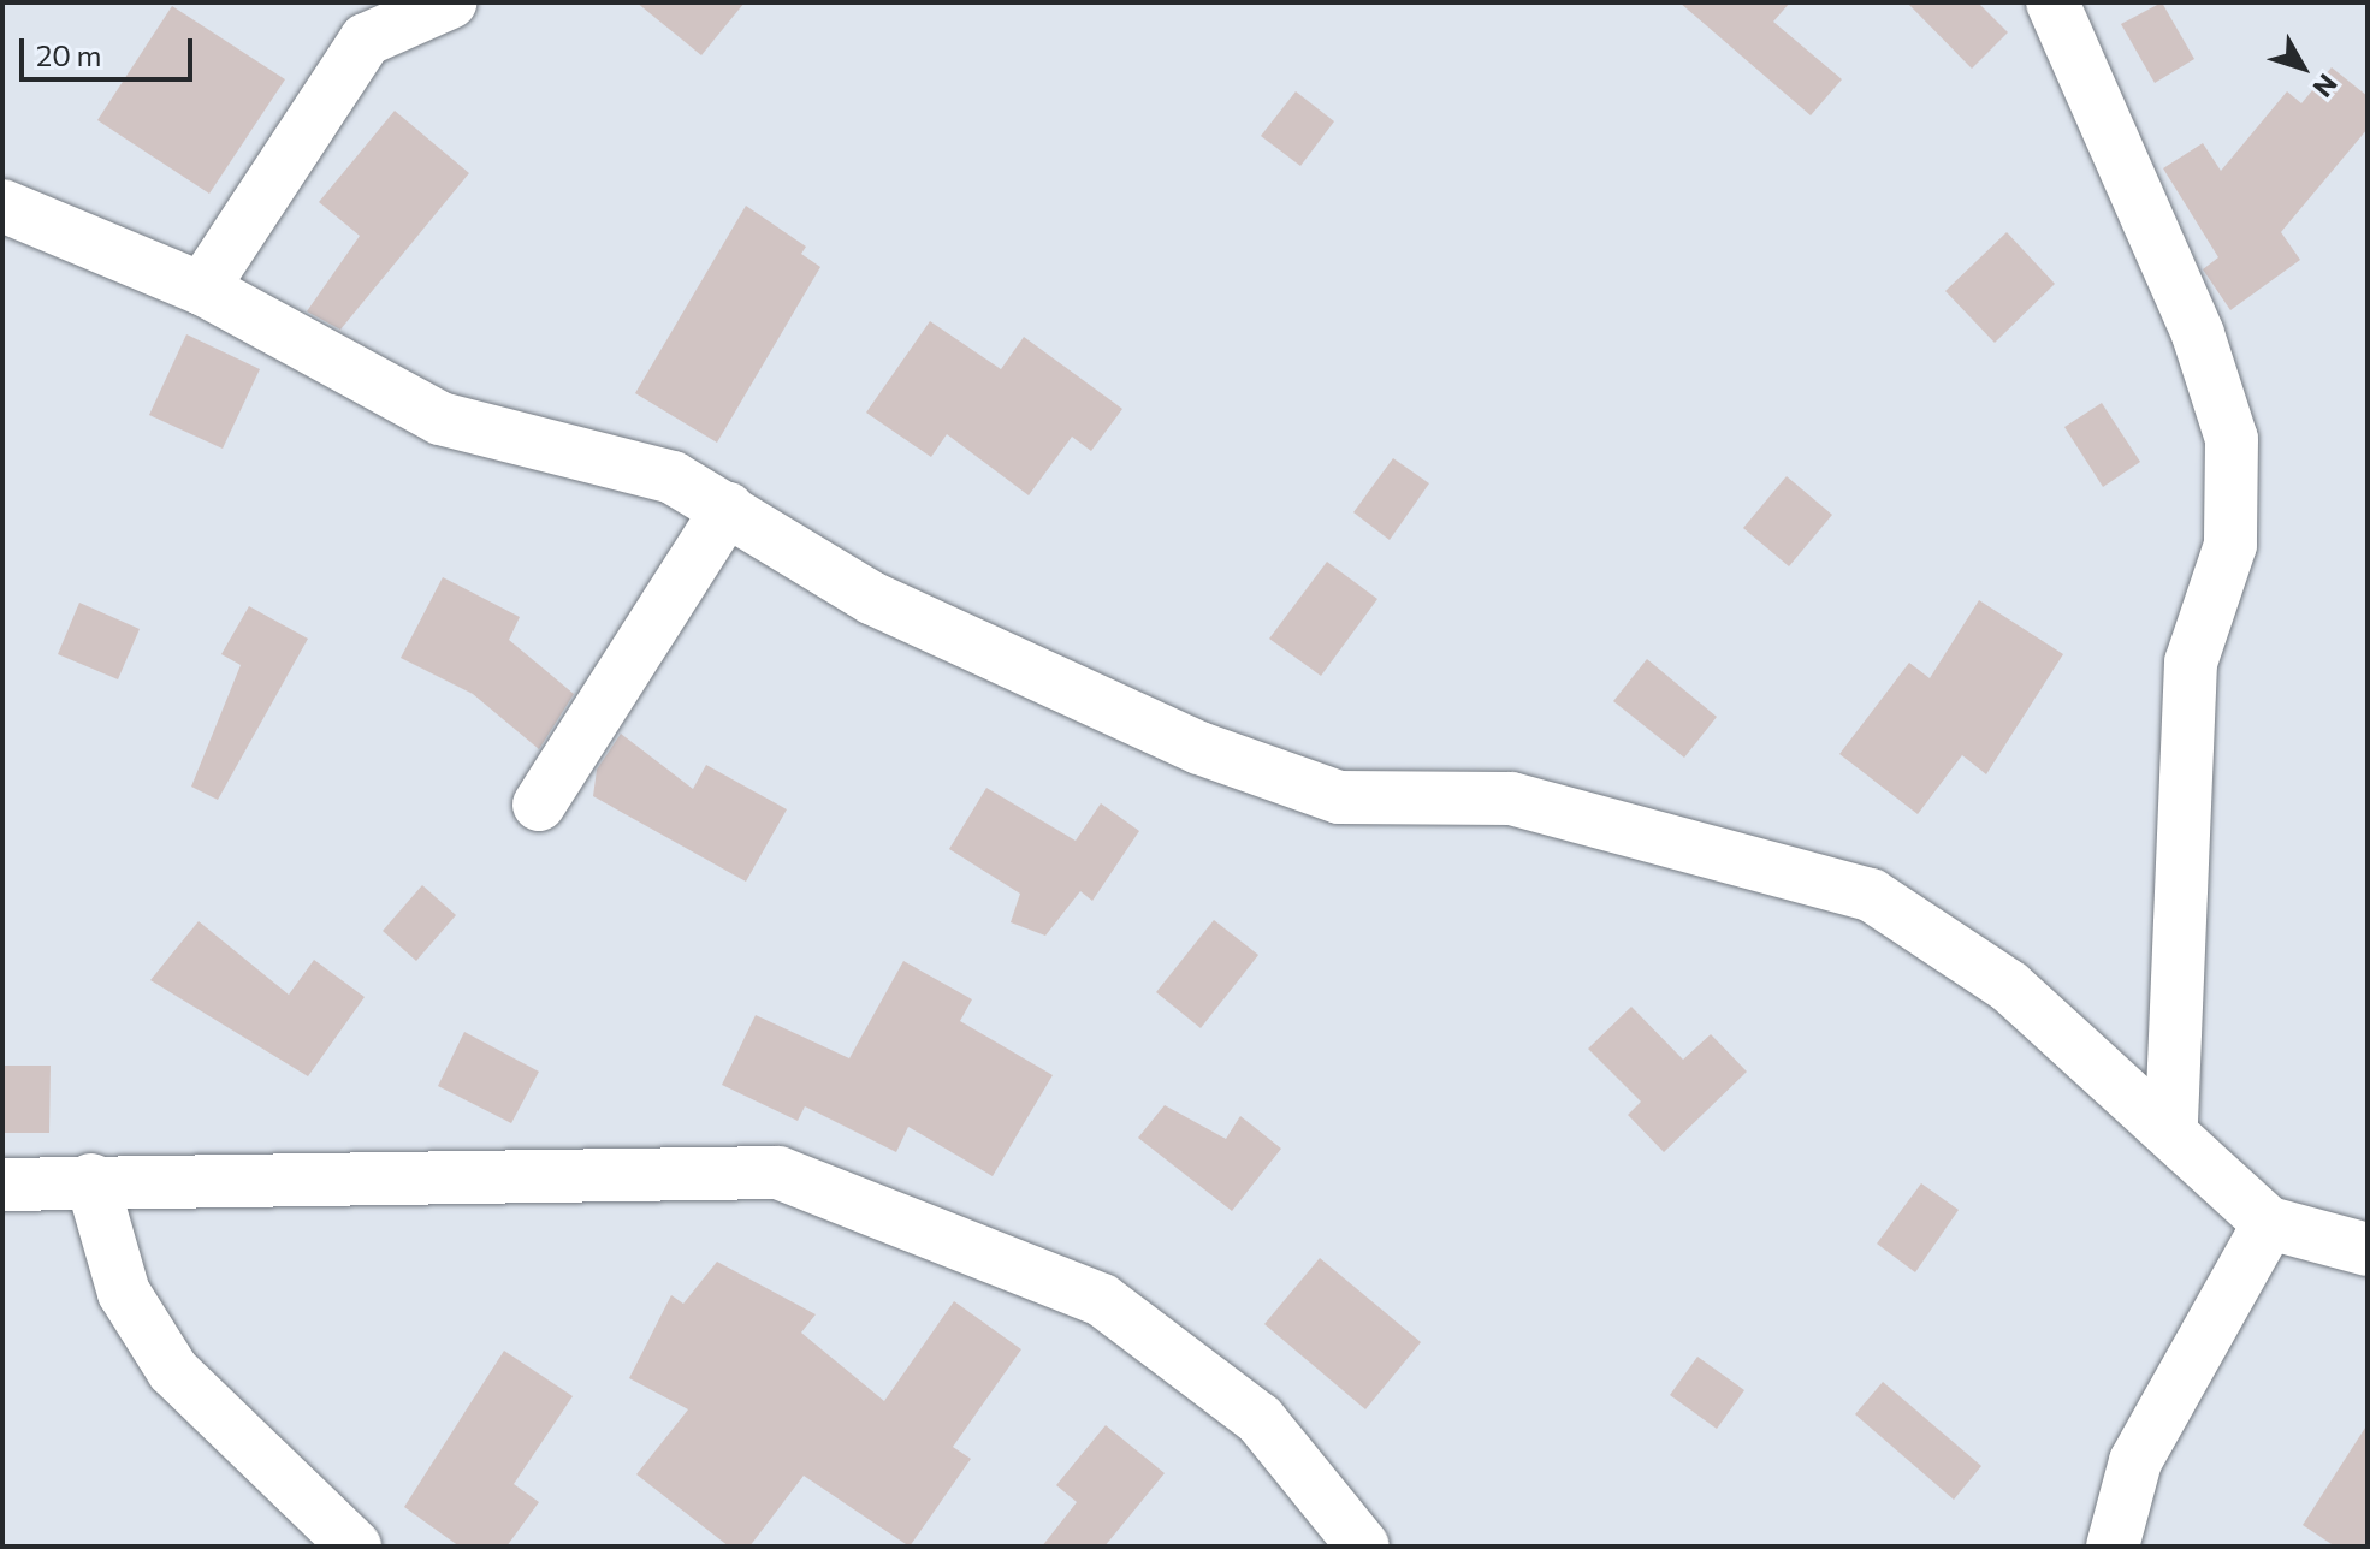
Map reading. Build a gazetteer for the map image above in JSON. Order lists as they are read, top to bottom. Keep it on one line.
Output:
{"scale_bar":"20 m","north":"bottom right"}
